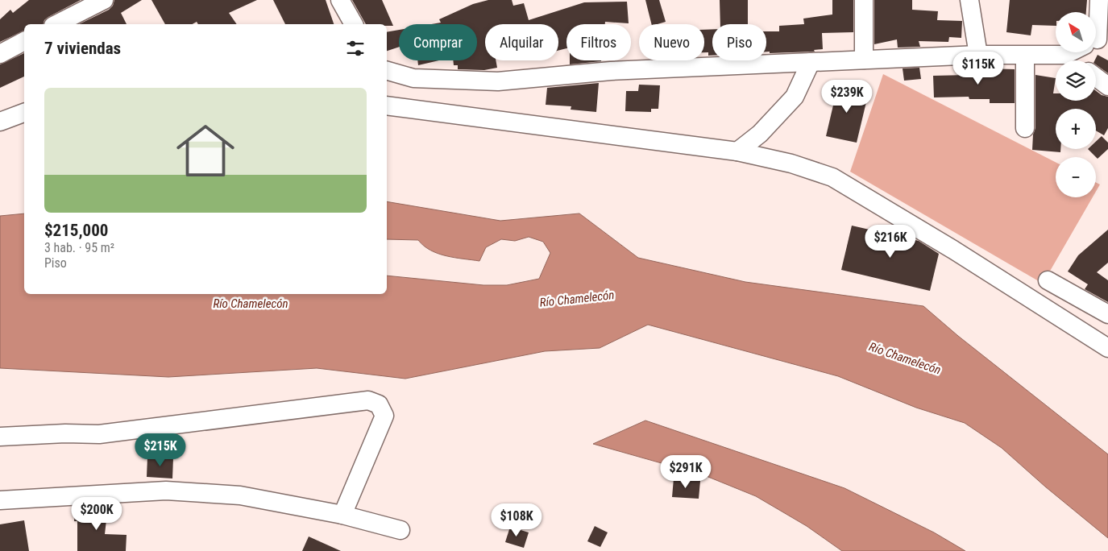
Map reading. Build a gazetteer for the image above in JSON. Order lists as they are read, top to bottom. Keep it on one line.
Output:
{"water":["Río Chamelecón"],"north":"top left","page":{"map_buttons":["+","−"],"chip":["Comprar","Alquilar","Filtros","Nuevo","Piso"],"heading":"7 viviendas","price":["$115K","$239K","$216K","$215K","$291K","$200K","$108K"],"list":[{"name":"$215,000","note":"3 hab. · 95 m² · Piso"}]}}
